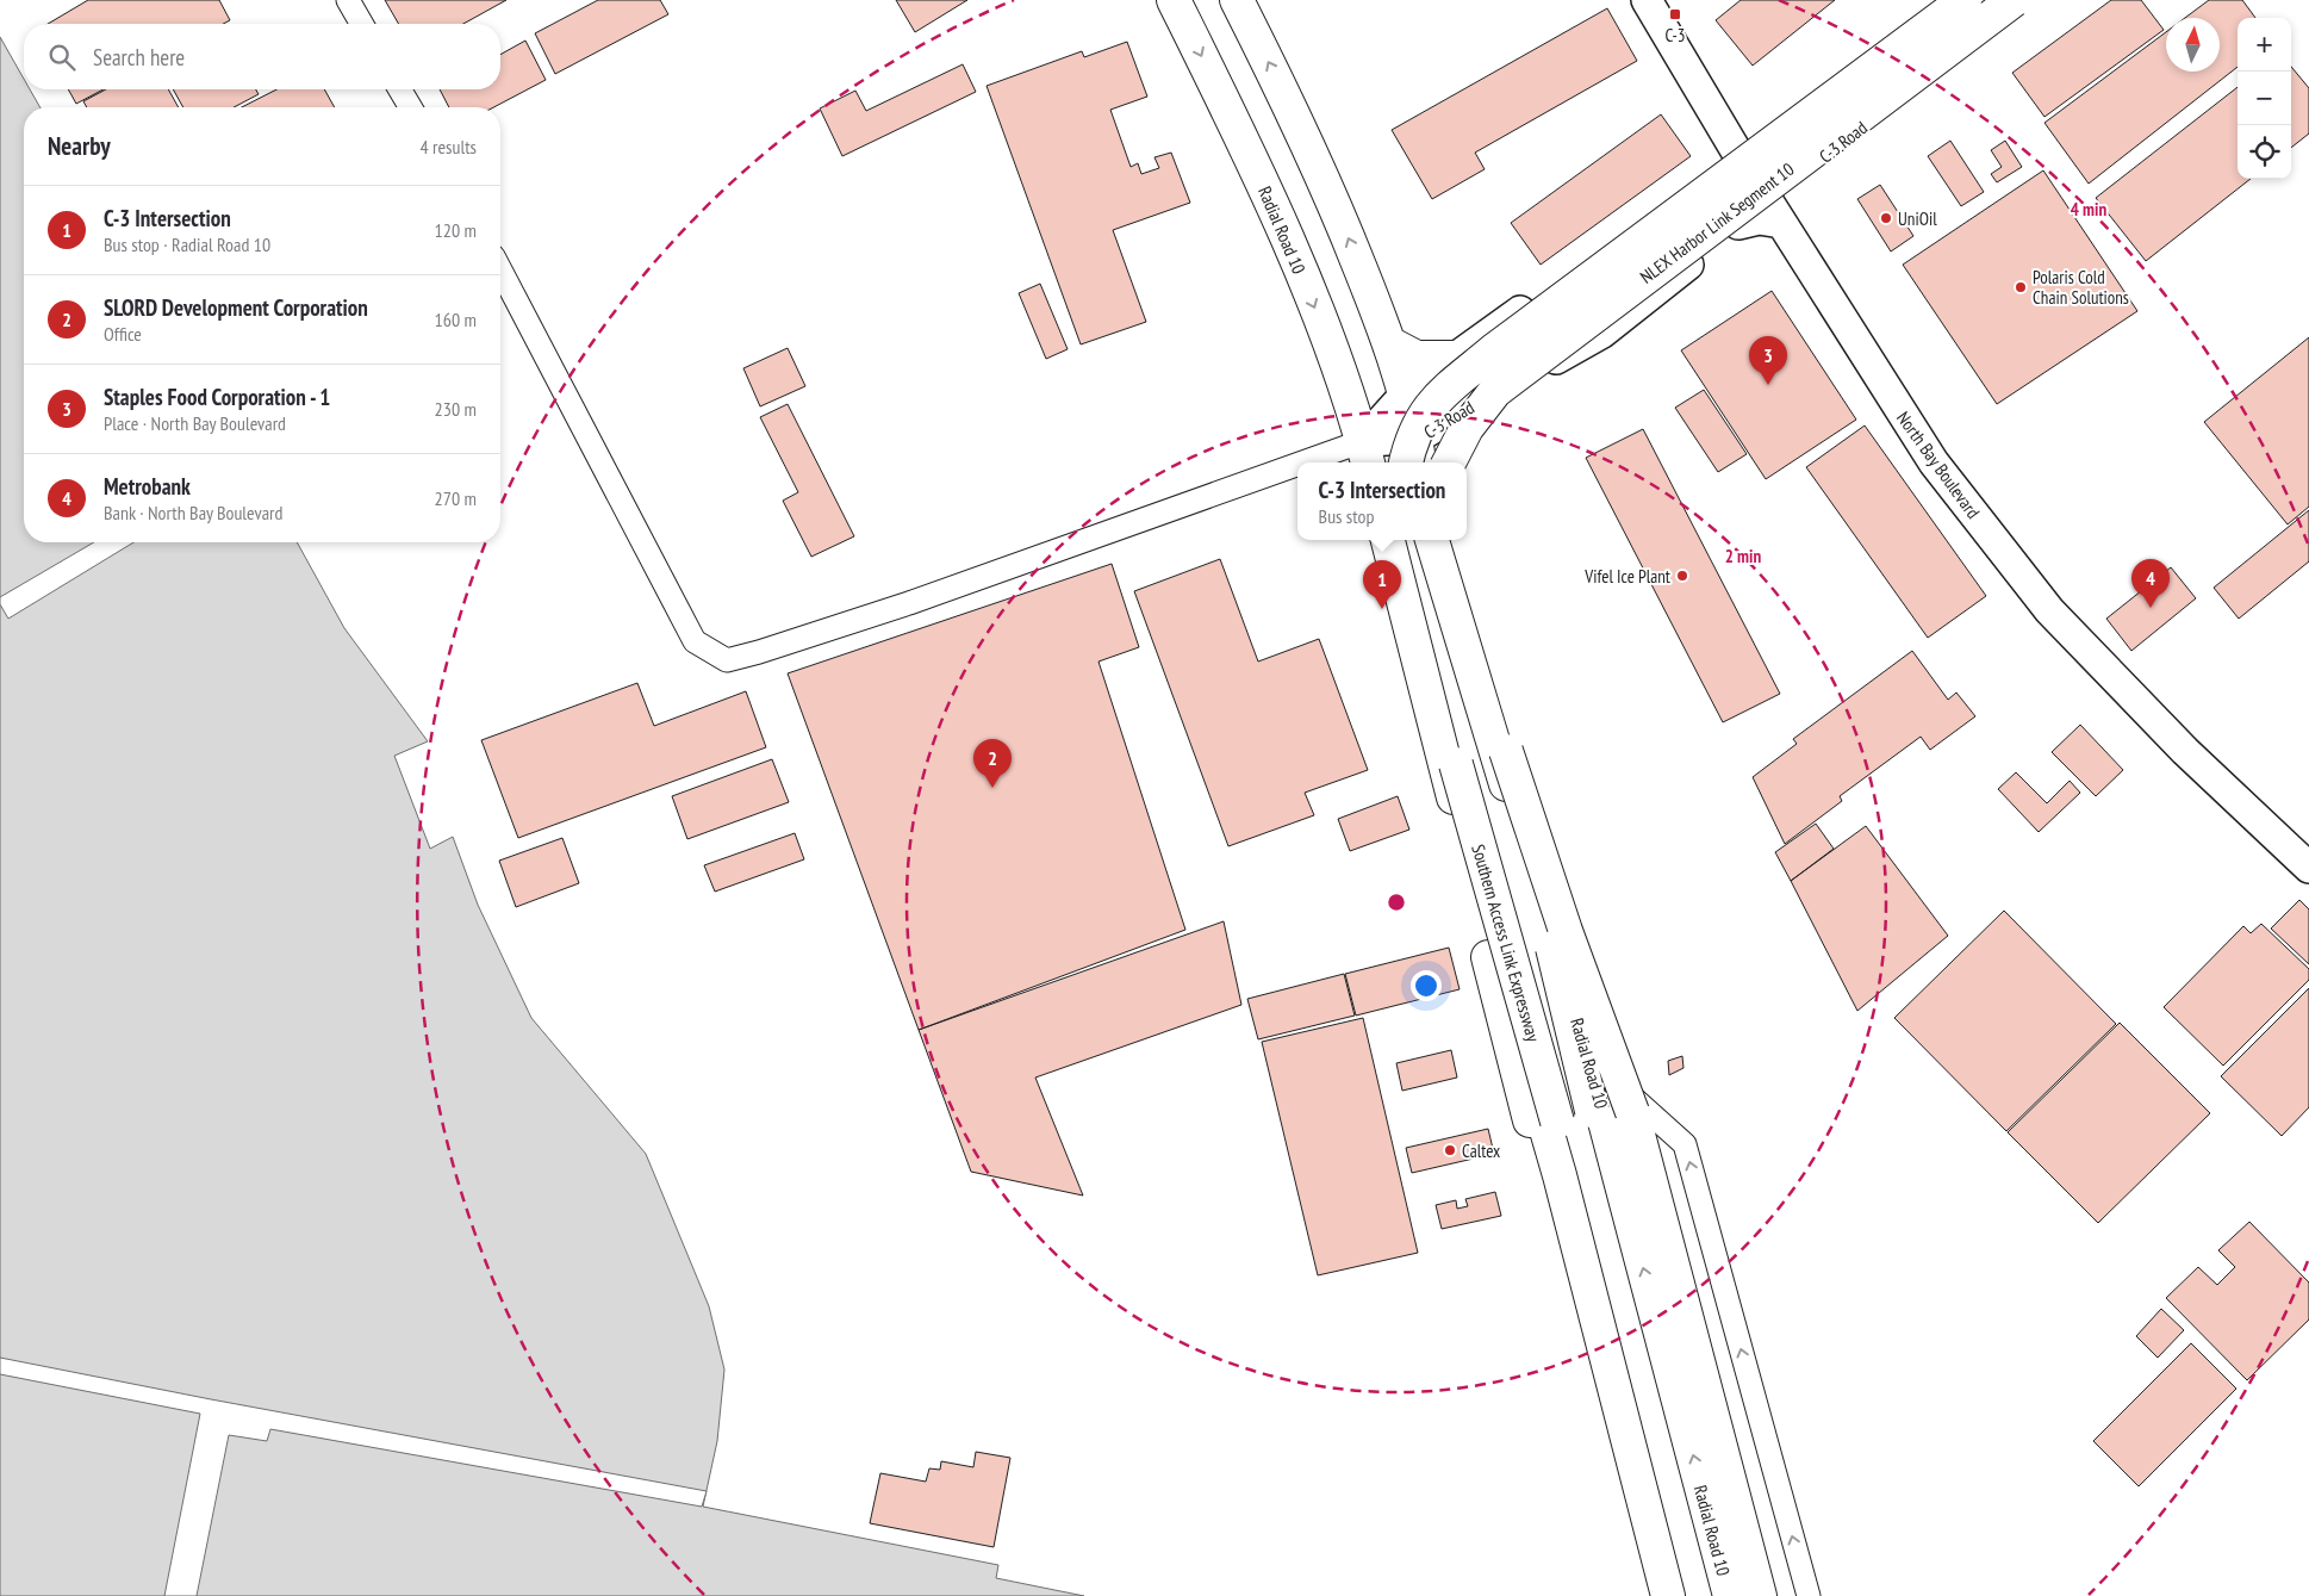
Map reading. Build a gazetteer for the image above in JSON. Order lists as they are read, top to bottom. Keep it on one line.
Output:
{"streets":{"highway":["NLEX Harbor Link Segment 10","Radial Road 10","Southern Access Link Expressway"],"main road":["C-3 Road","North Bay Boulevard"]},"crossings":[["C-3 Road","NLEX Harbor Link Segment 10"],["C-3 Road","Radial Road 10"],["C-3 Road","North Bay Boulevard"]],"places":{"transit":["C-3"],"other":["UniOil","Polaris Cold Chain Solutions","Vifel Ice Plant","Caltex"]},"north":"top","page":{"map_buttons":["+","−"],"search":"Search here","heading":["Nearby","4 results"],"list":[{"mark":"1","name":"C-3 Intersection","note":"Bus stop · Radial Road 10","value":"120 m"},{"mark":"2","name":"SLORD Development Corporation","note":"Office","value":"160 m"},{"mark":"3","name":"Staples Food Corporation - 1","note":"Place · North Bay Boulevard","value":"230 m"},{"mark":"4","name":"Metrobank","note":"Bank · North Bay Boulevard","value":"270 m"}],"pins":["3","4","1","2"],"popup":["C-3 Intersection","Bus stop"]},"rings":["4 min","2 min"]}
